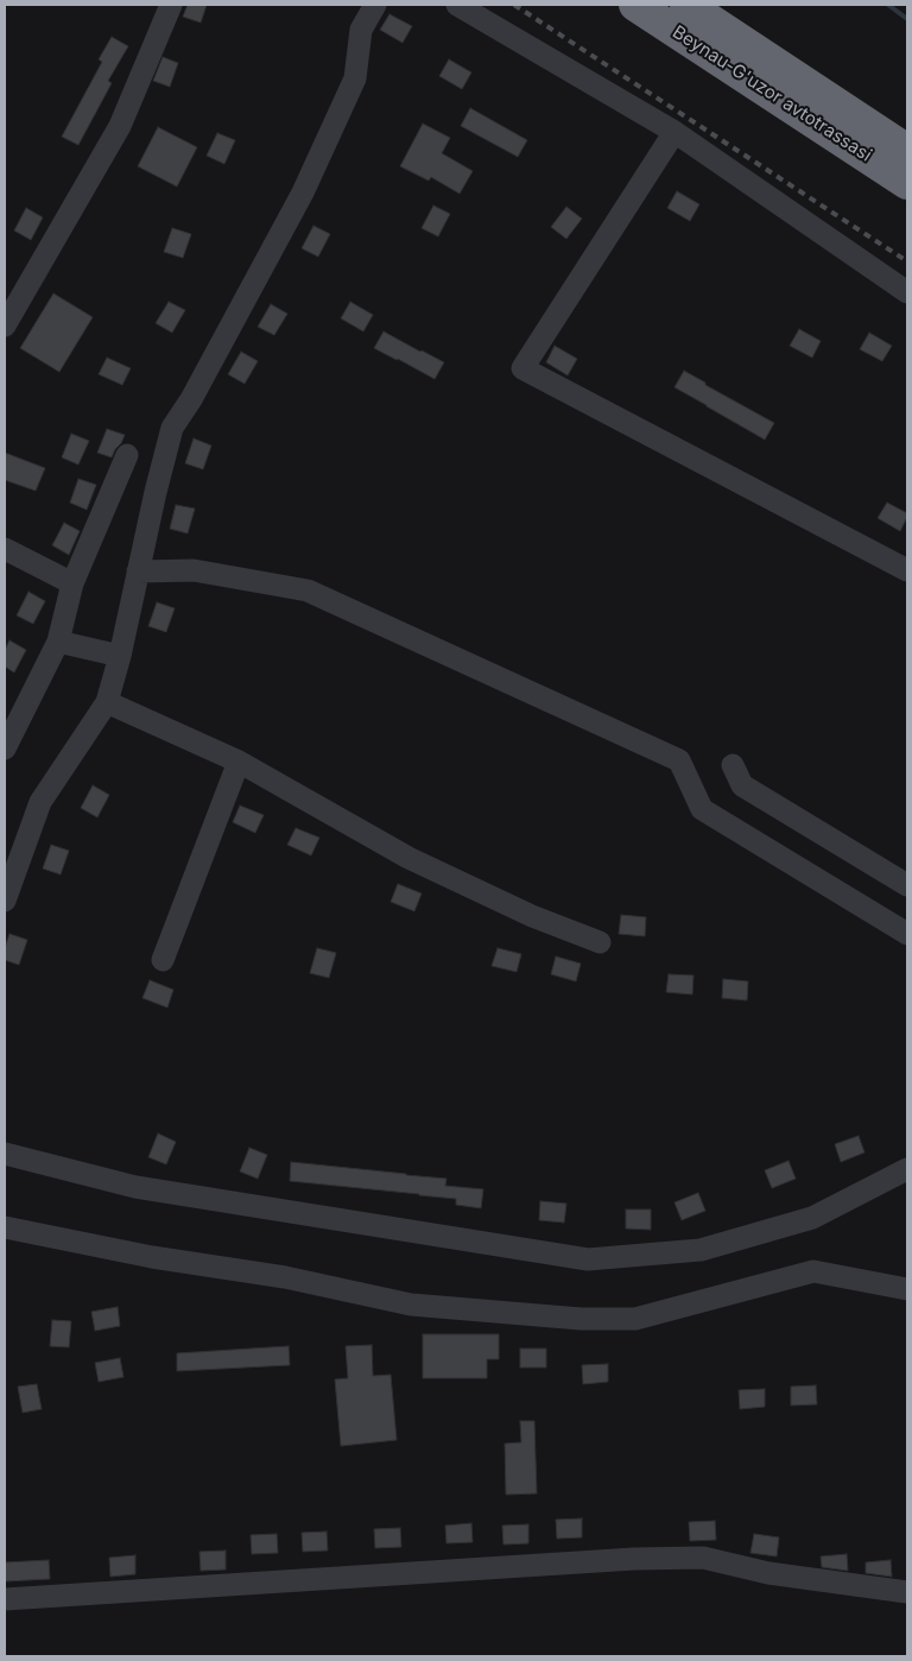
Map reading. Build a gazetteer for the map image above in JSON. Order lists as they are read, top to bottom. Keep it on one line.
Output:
{"streets":{"highway":["Beynau-G'uzor avtotrassasi"]}}
